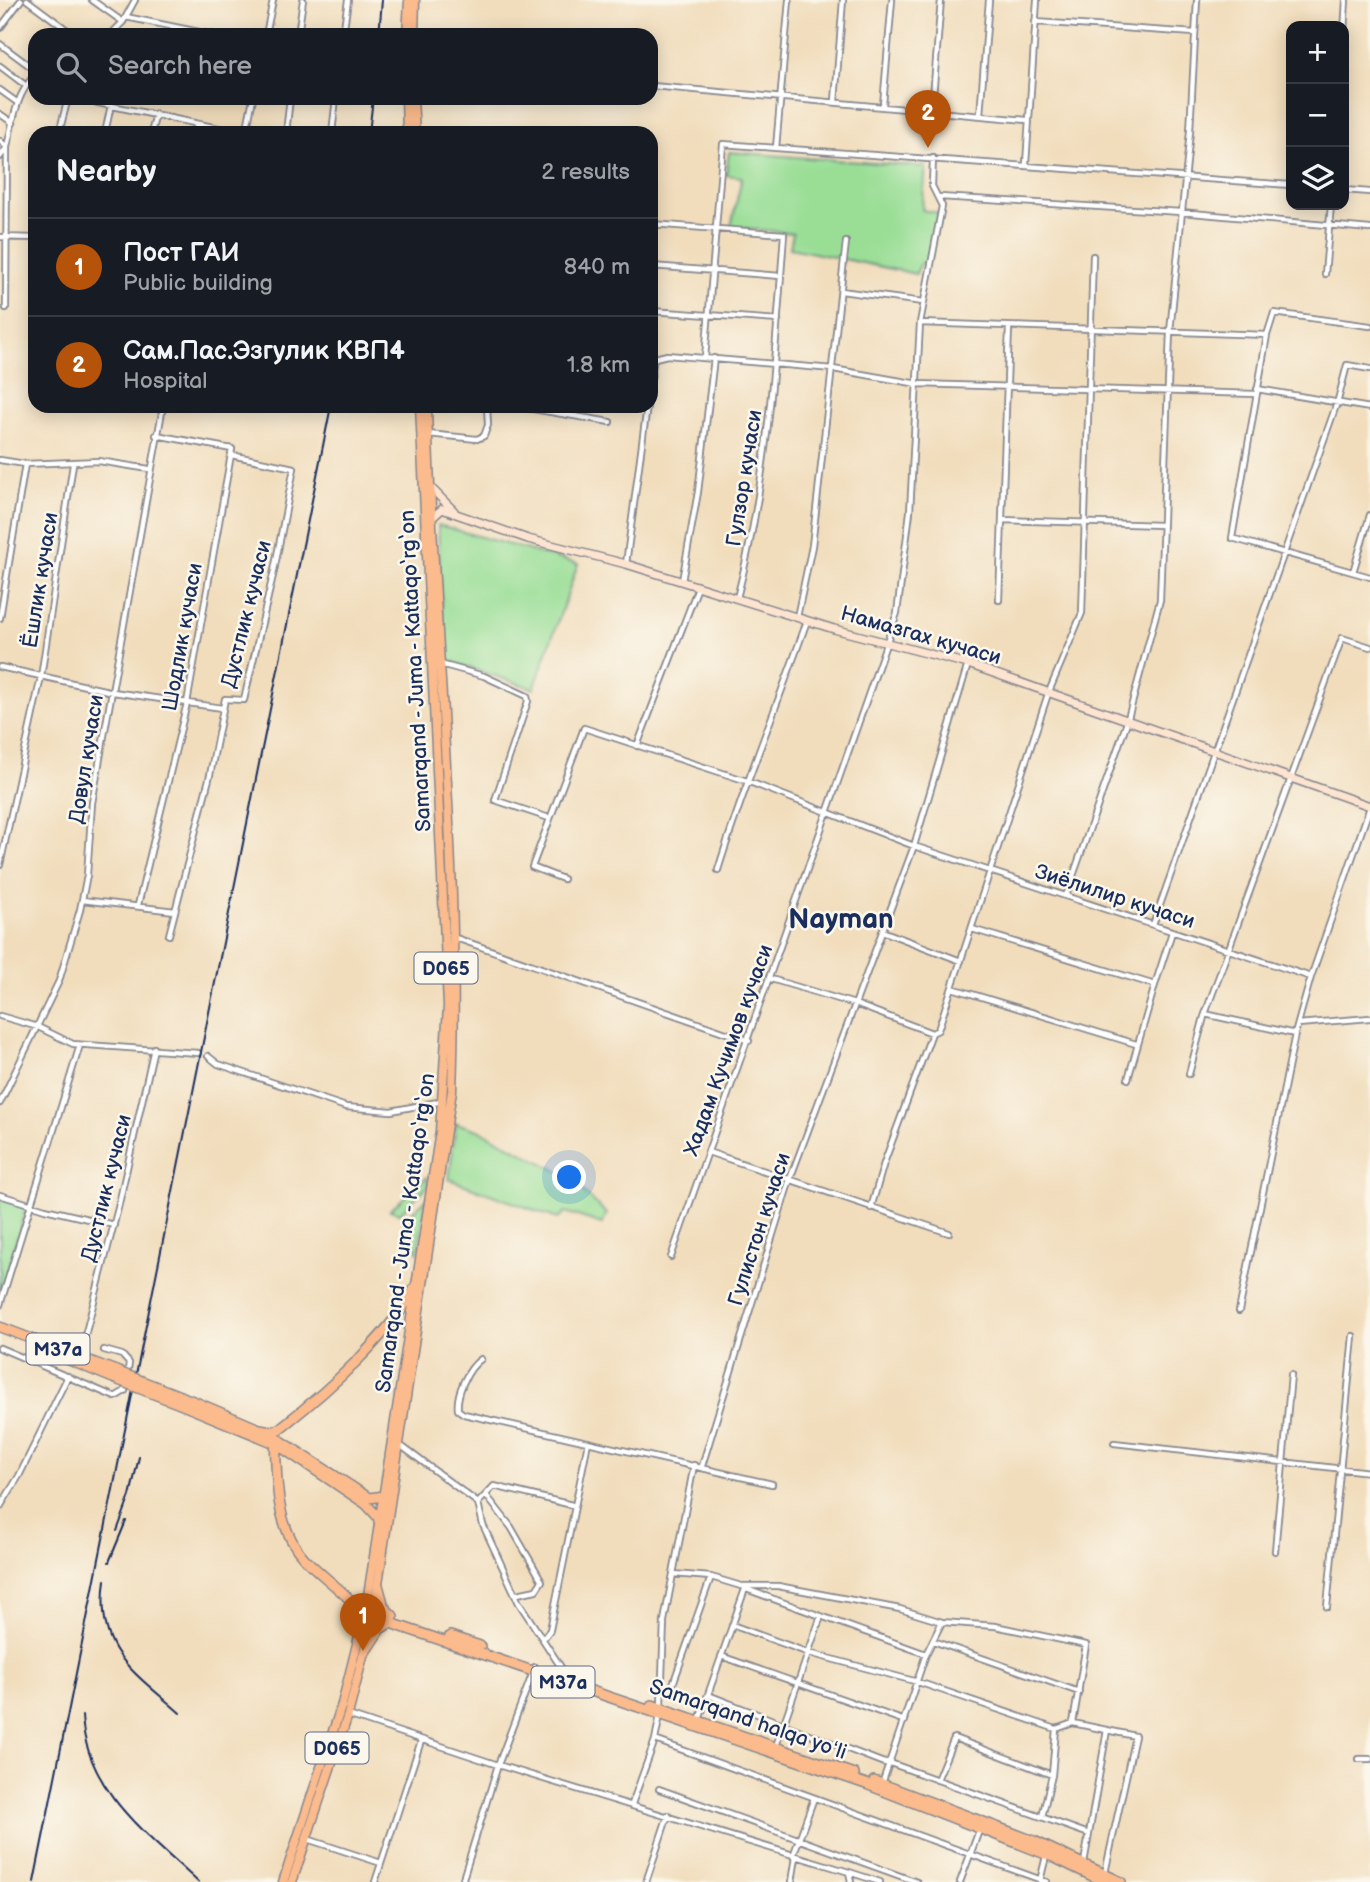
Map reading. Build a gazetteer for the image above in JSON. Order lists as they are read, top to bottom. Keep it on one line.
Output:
{"streets":{"highway":["M37a","Samarqand halqa yoʻli"],"main road":["Samarqand - Juma - Kattaqo‘rg‘on","D065"],"street":["Гулзор кучаси","Ёшлик кучаси","Дустлик кучаси","Намазгах кучаси","Шодлик кучаси","Довул кучаси","Зиёлилир кучаси","Хадам Кучимов кучаси","Гулистон кучаси"]},"crossings":[["Гулзор кучаси","Намазгах кучаси"],["Дустлик кучаси","Шодлик кучаси"],["Намазгах кучаси","Хадам Кучимов кучаси"],["Намазгах кучаси","Гулистон кучаси"],["Samarqand - Juma - Kattaqo‘rg‘on","M37a"],["Samarqand - Juma - Kattaqo‘rg‘on","Samarqand halqa yoʻli"],["Зиёлилир кучаси","Хадам Кучимов кучаси"],["Зиёлилир кучаси","Гулистон кучаси"],["M37a","Samarqand halqa yoʻli"]],"districts":["Nayman"],"page":{"map_buttons":["+","−"],"search":"Search here","pins":["2","1"],"heading":["Nearby","2 results"],"list":[{"mark":"1","name":"Пост ГАИ","note":"Public building","value":"840 m"},{"mark":"2","name":"Сам.Пас.Эзгулик КВП4","note":"Hospital","value":"1.8 km"}]}}
